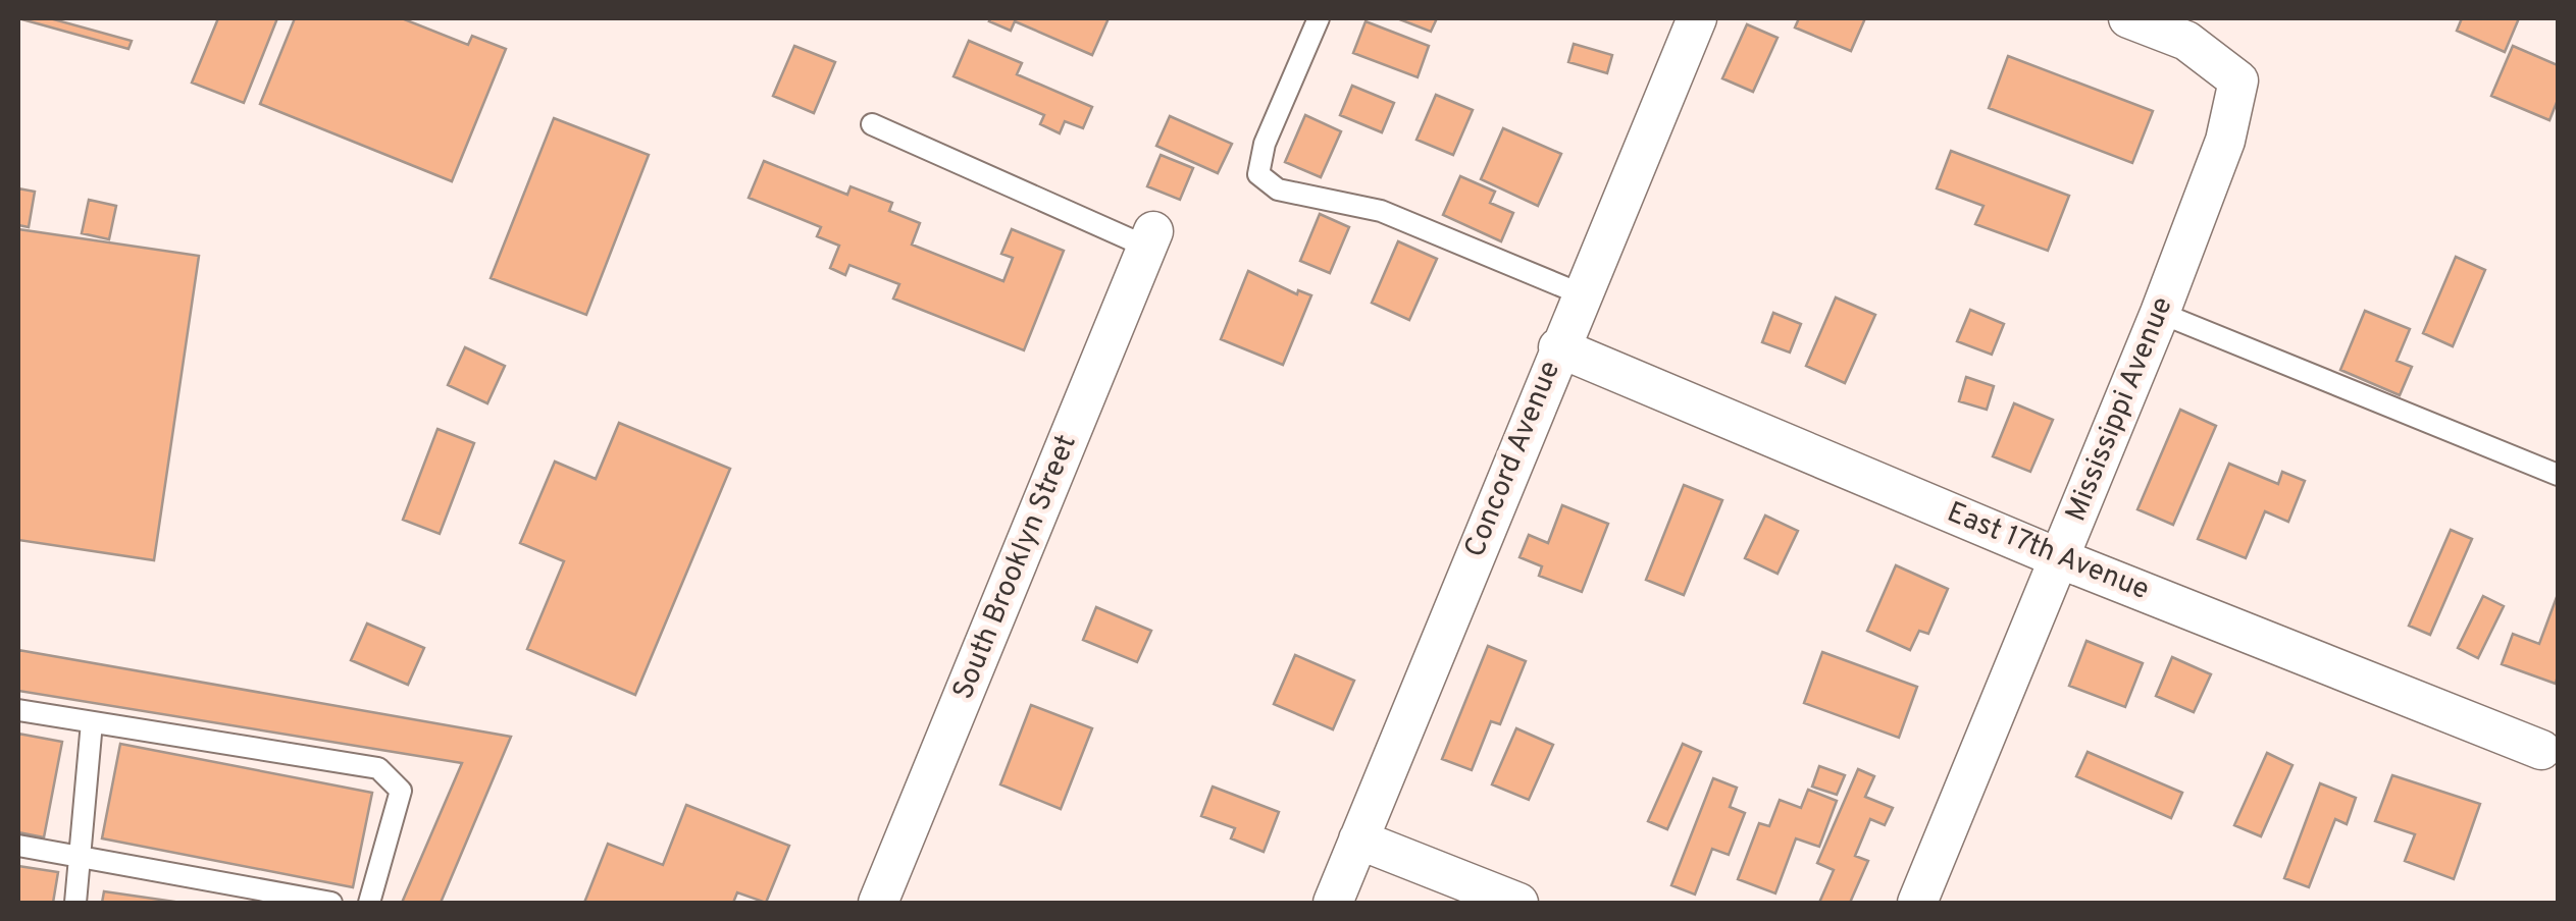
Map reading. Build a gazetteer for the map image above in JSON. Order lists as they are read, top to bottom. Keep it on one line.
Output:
{"streets":{"street":["Mississippi Avenue","Concord Avenue","East 17th Avenue","South Brooklyn Street"]},"crossings":[["Mississippi Avenue","East 17th Avenue"],["Concord Avenue","East 17th Avenue"]]}
